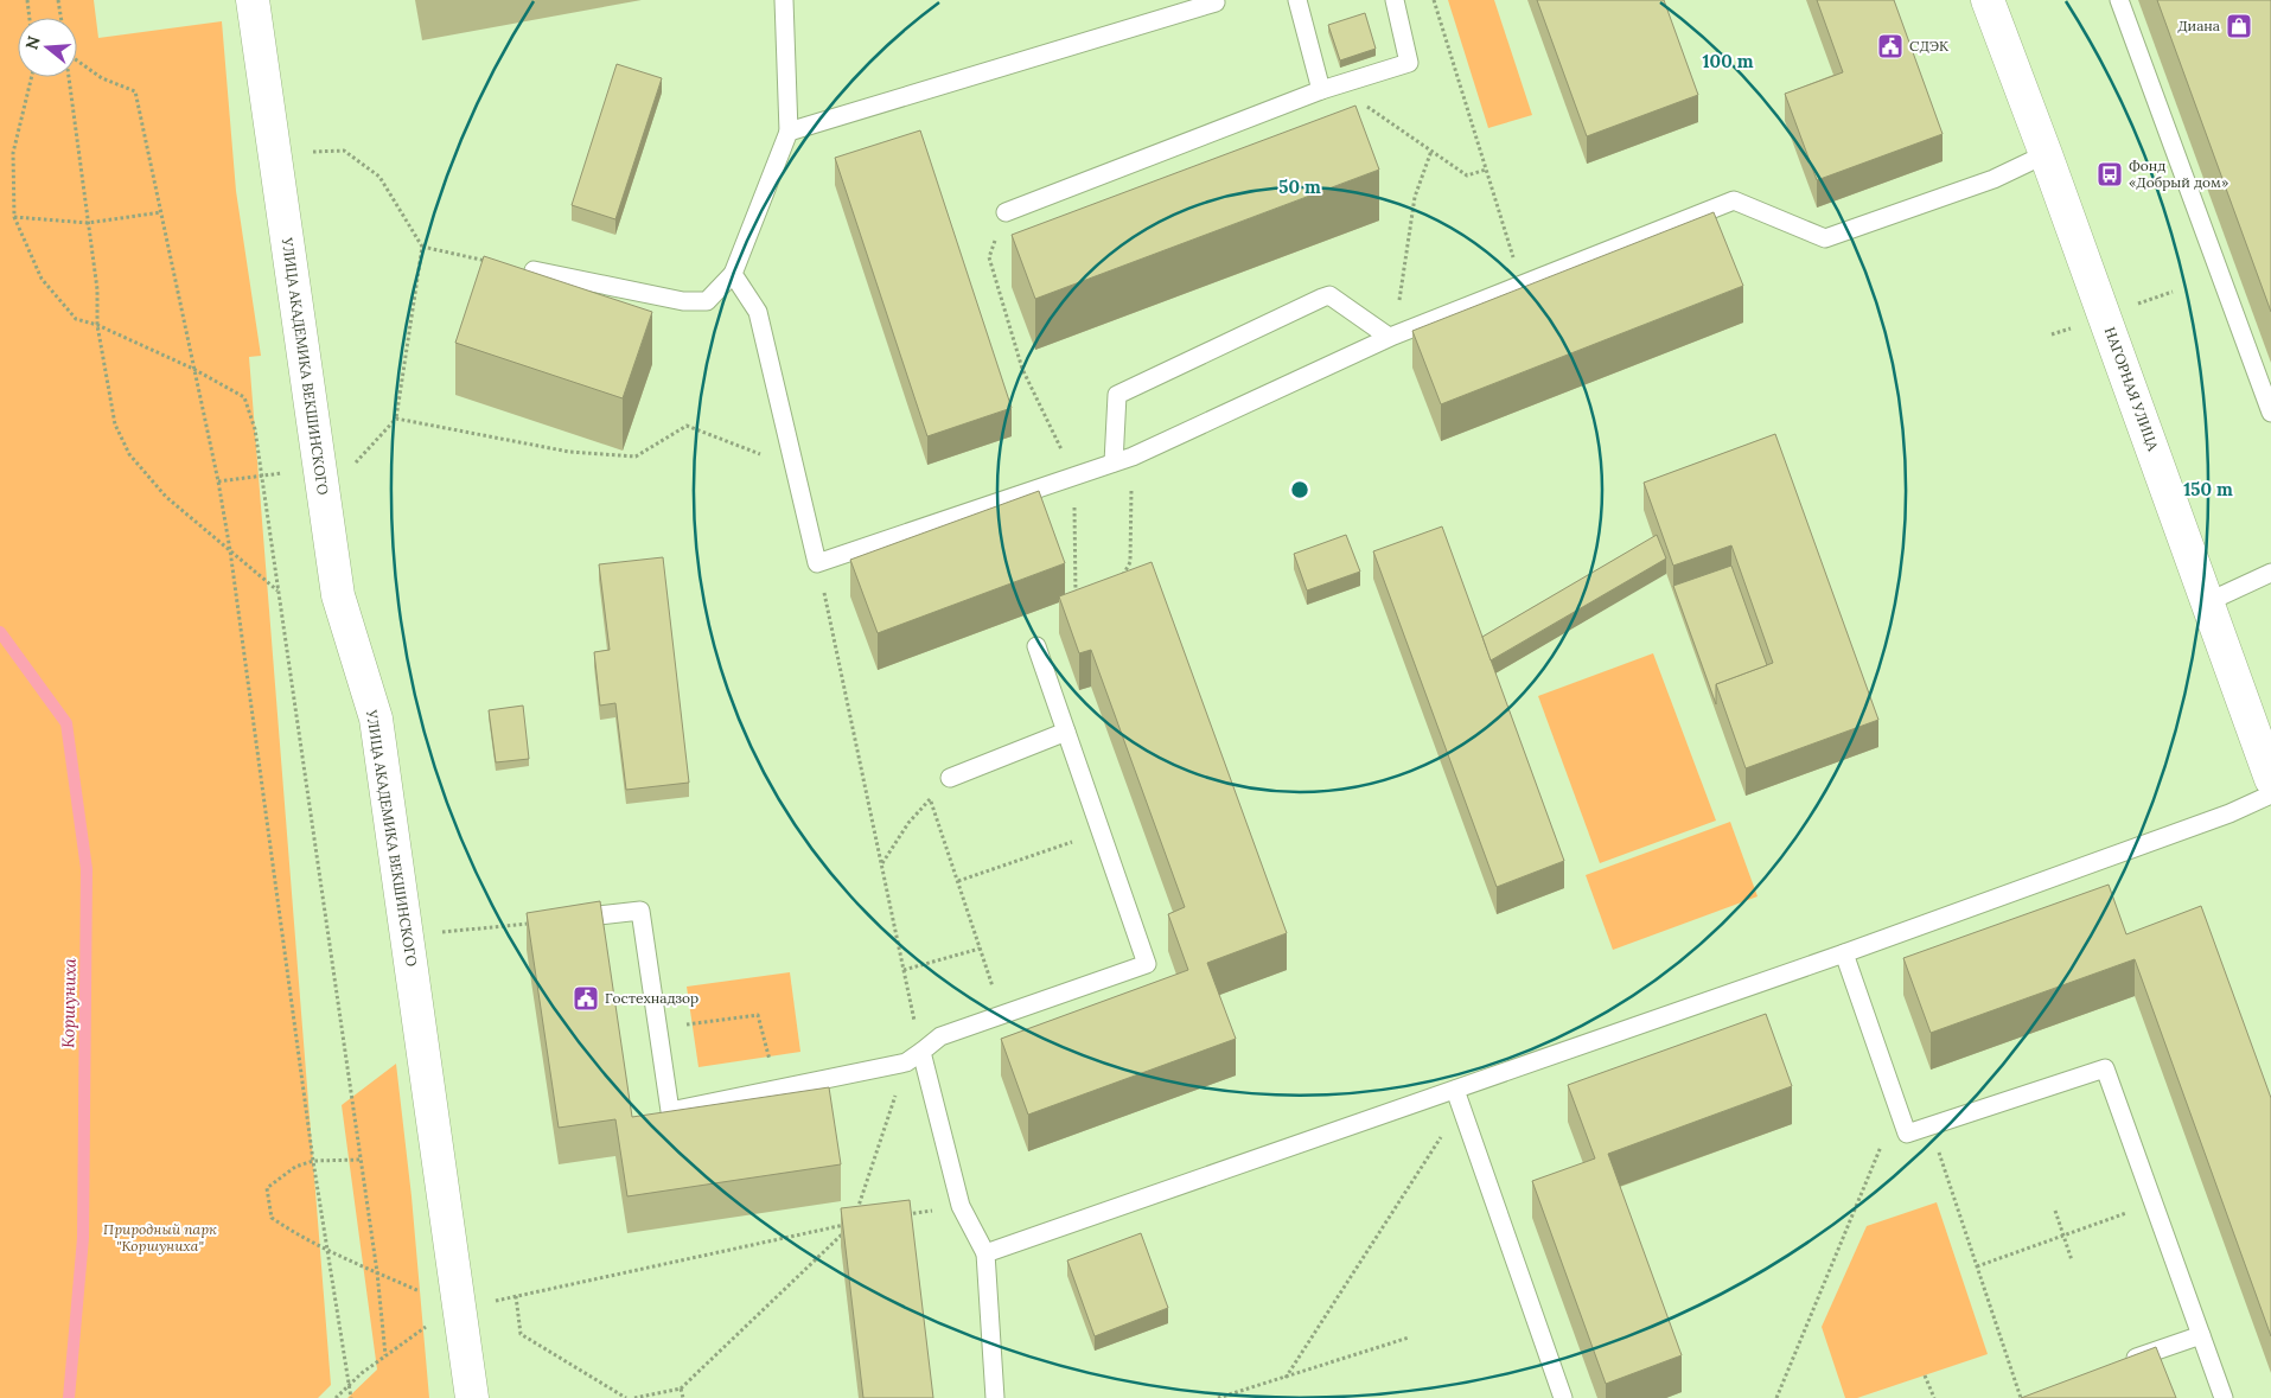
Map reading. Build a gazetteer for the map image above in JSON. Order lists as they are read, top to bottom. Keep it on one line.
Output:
{"streets":{"street":["УЛИЦА АКАДЕМИКА ВЕКШИНСКОГО","НАГОРНАЯ УЛИЦА"]},"water":["Коршуниха"],"parks":["Природный парк \"Коршуниха\""],"places":{"shop":["Диана"],"public building":["СДЭК","Гостехнадзор"],"bus stop":["Фонд «Добрый дом»"]},"north":"left","rings":["100 m","50 m","150 m"]}
